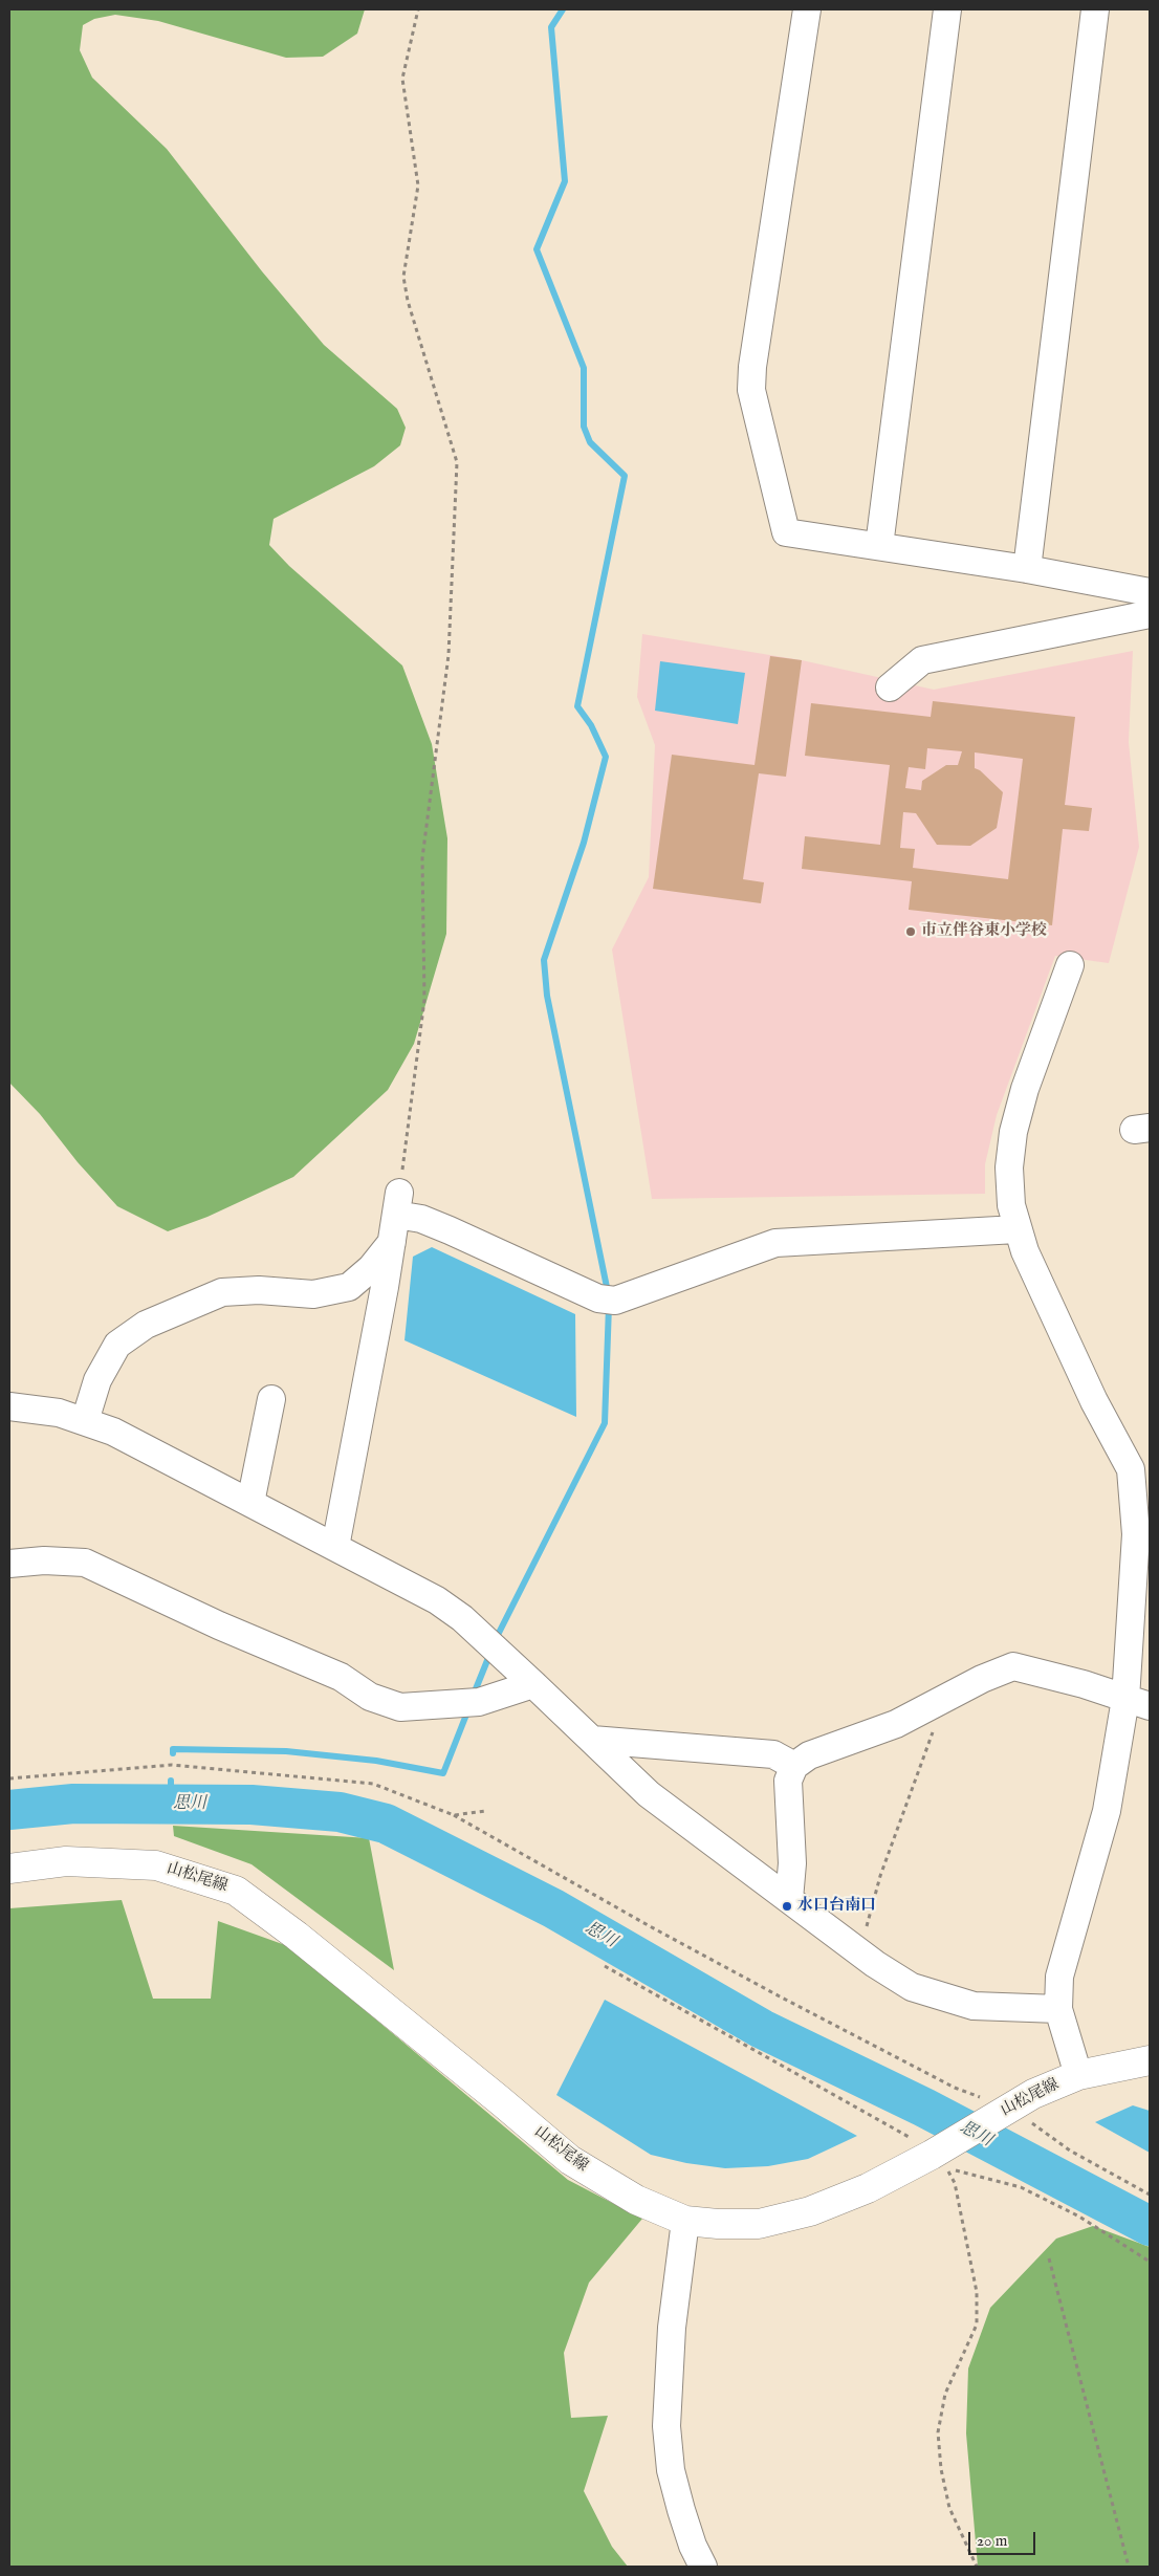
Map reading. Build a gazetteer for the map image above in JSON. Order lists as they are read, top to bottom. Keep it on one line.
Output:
{"streets":{"main road":["山松尾線"]},"water":["思川"],"places":["市立伴谷東小学校","水口台南口"],"scale_bar":"20 m"}
